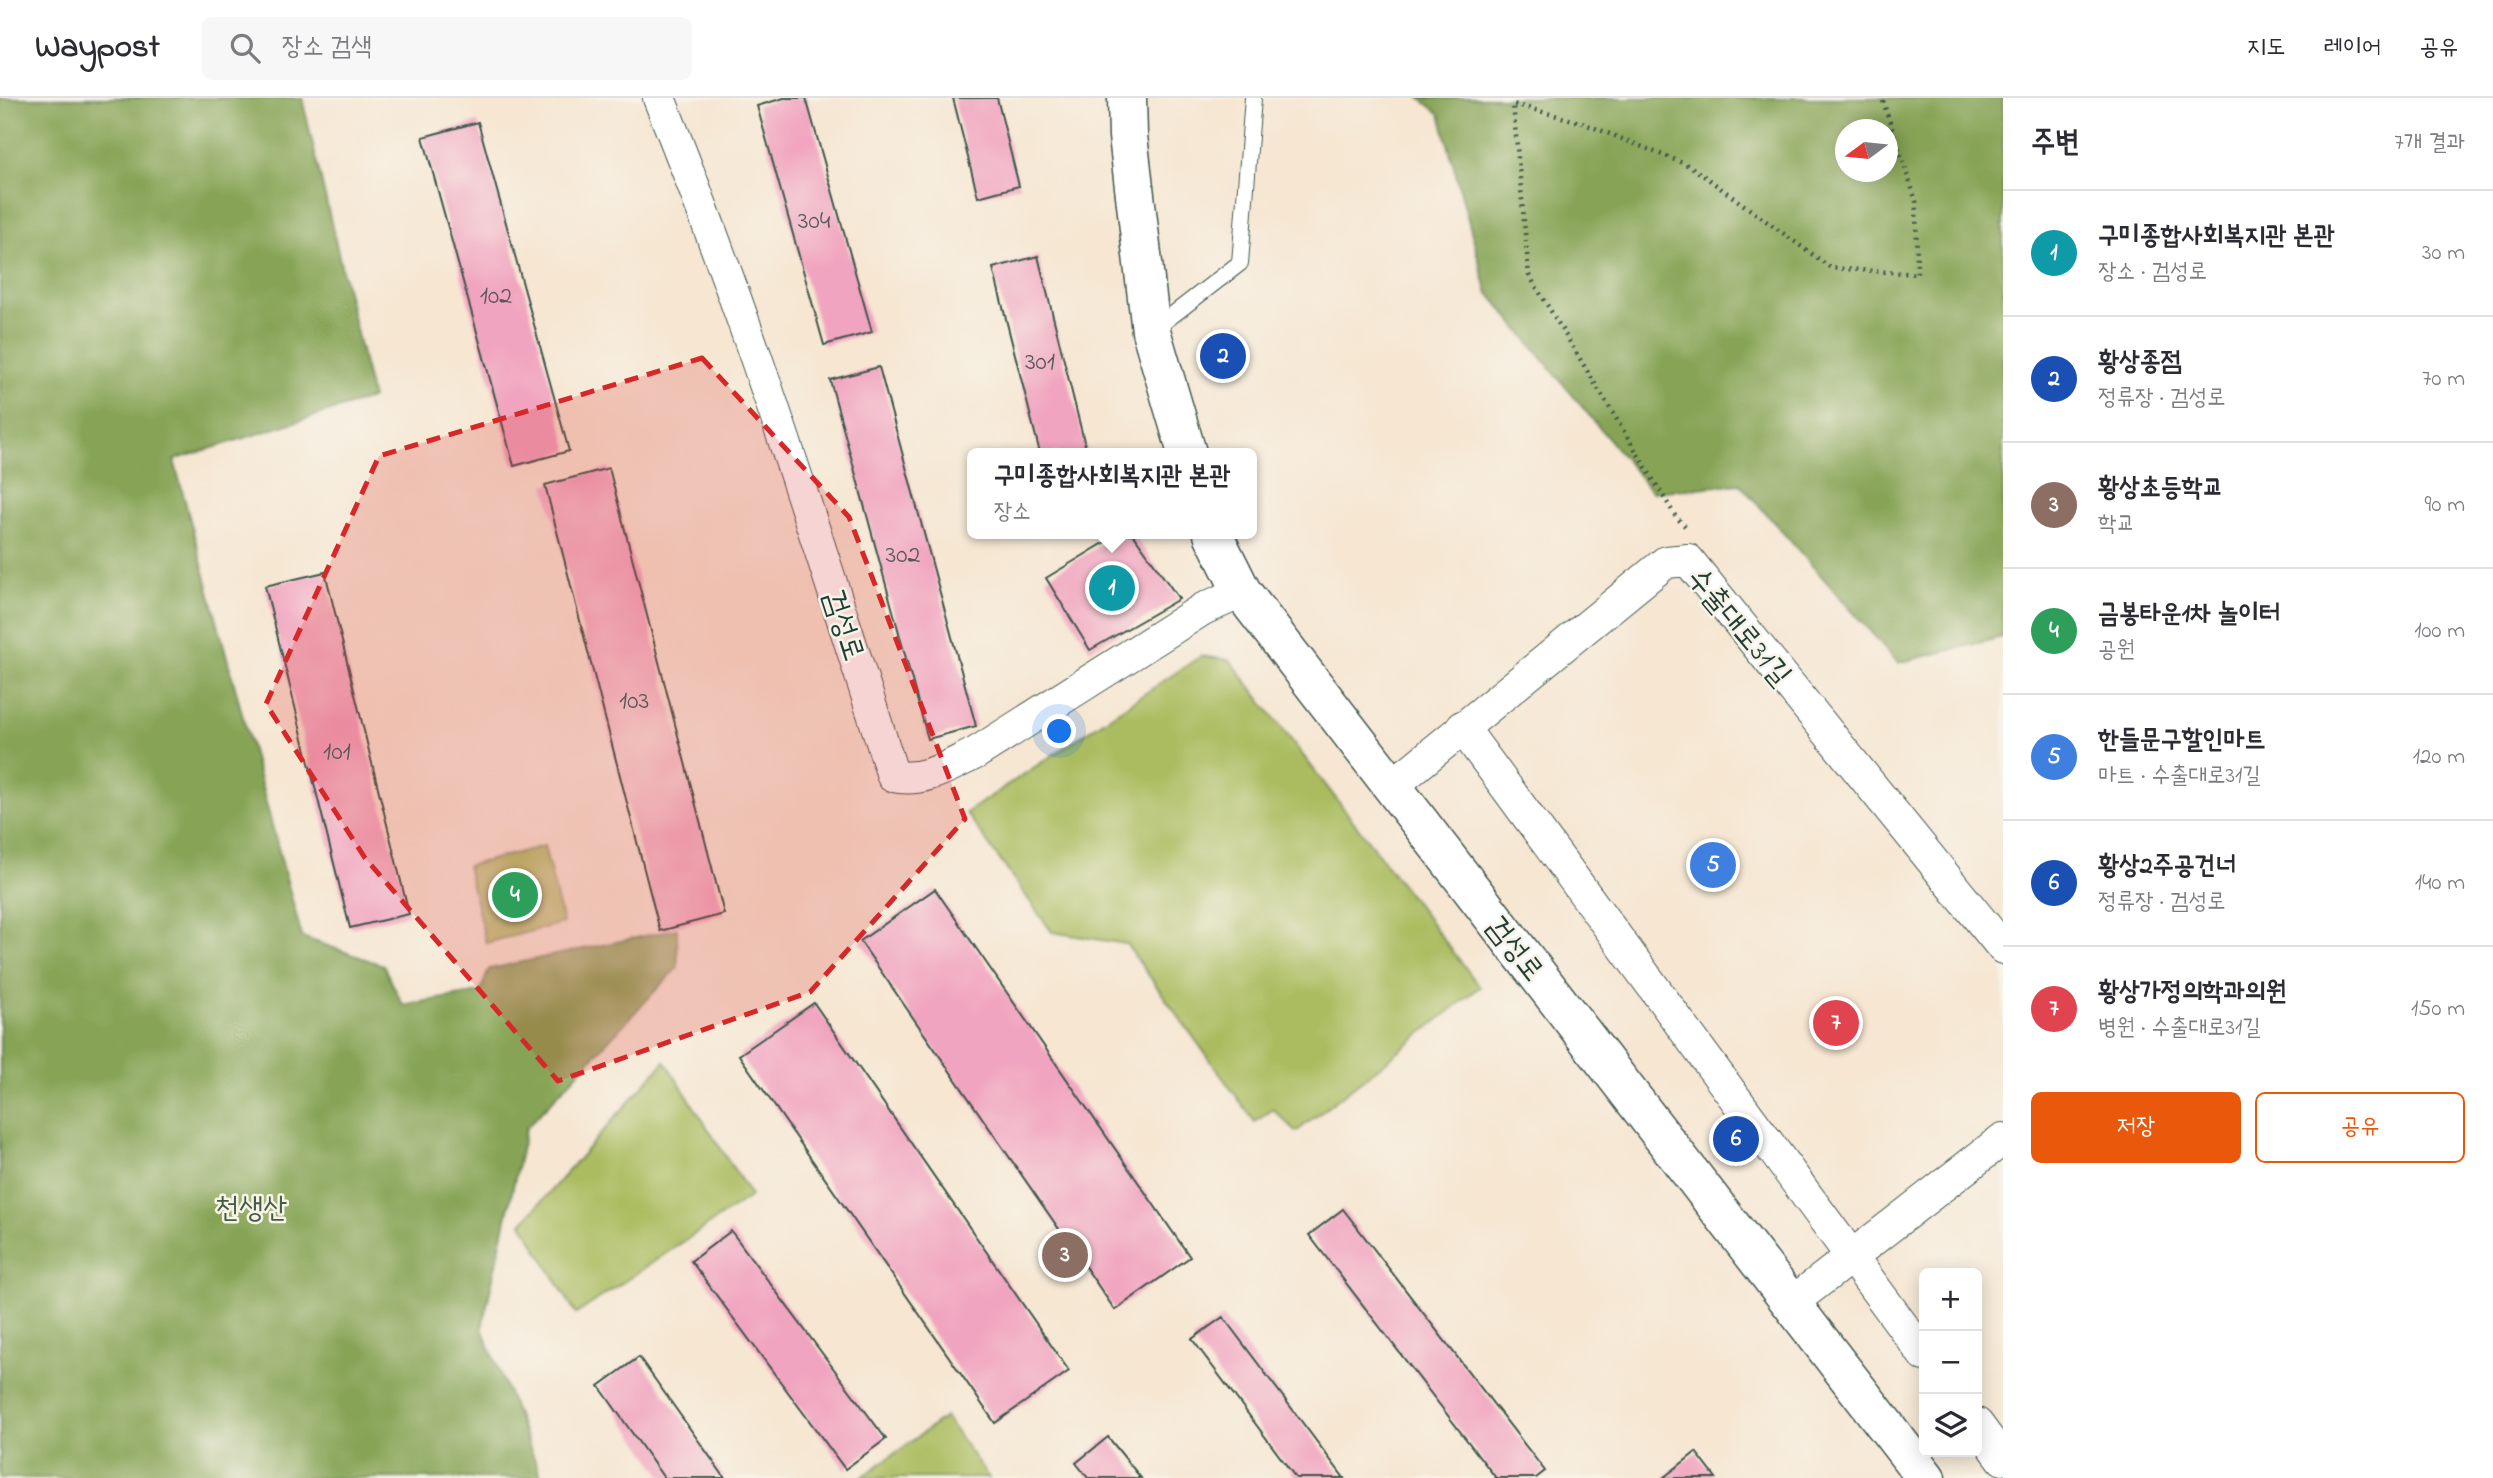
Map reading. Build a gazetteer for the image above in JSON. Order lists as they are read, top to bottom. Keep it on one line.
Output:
{"streets":{"street":["검성로","수출대로31길"]},"crossings":[["검성로","수출대로31길"]],"parks":["천생산"],"house_numbers":["304","102","301","302","103","101"],"north":"left","page":{"header":"Waypost","search":"장소 검색","nav":["지도","레이어","공유"],"heading":["주변","7개 결과"],"list":[{"mark":"1","name":"구미종합사회복지관 본관","note":"장소 · 검성로","value":"30 m"},{"mark":"2","name":"황상종점","note":"정류장 · 검성로","value":"70 m"},{"mark":"3","name":"황상초등학교","note":"학교","value":"90 m"},{"mark":"4","name":"금봉타운1차 놀이터","note":"공원","value":"100 m"},{"mark":"5","name":"한들문구할인마트","note":"마트 · 수출대로31길","value":"120 m"},{"mark":"6","name":"황상2주공건너","note":"정류장 · 검성로","value":"140 m"},{"mark":"7","name":"황상가정의학과의원","note":"병원 · 수출대로31길","value":"150 m"}],"pins":["2","1","5","4","7","6","3"],"popup":["구미종합사회복지관 본관","장소"],"buttons":["저장","공유"],"map_buttons":["+","−"]}}
